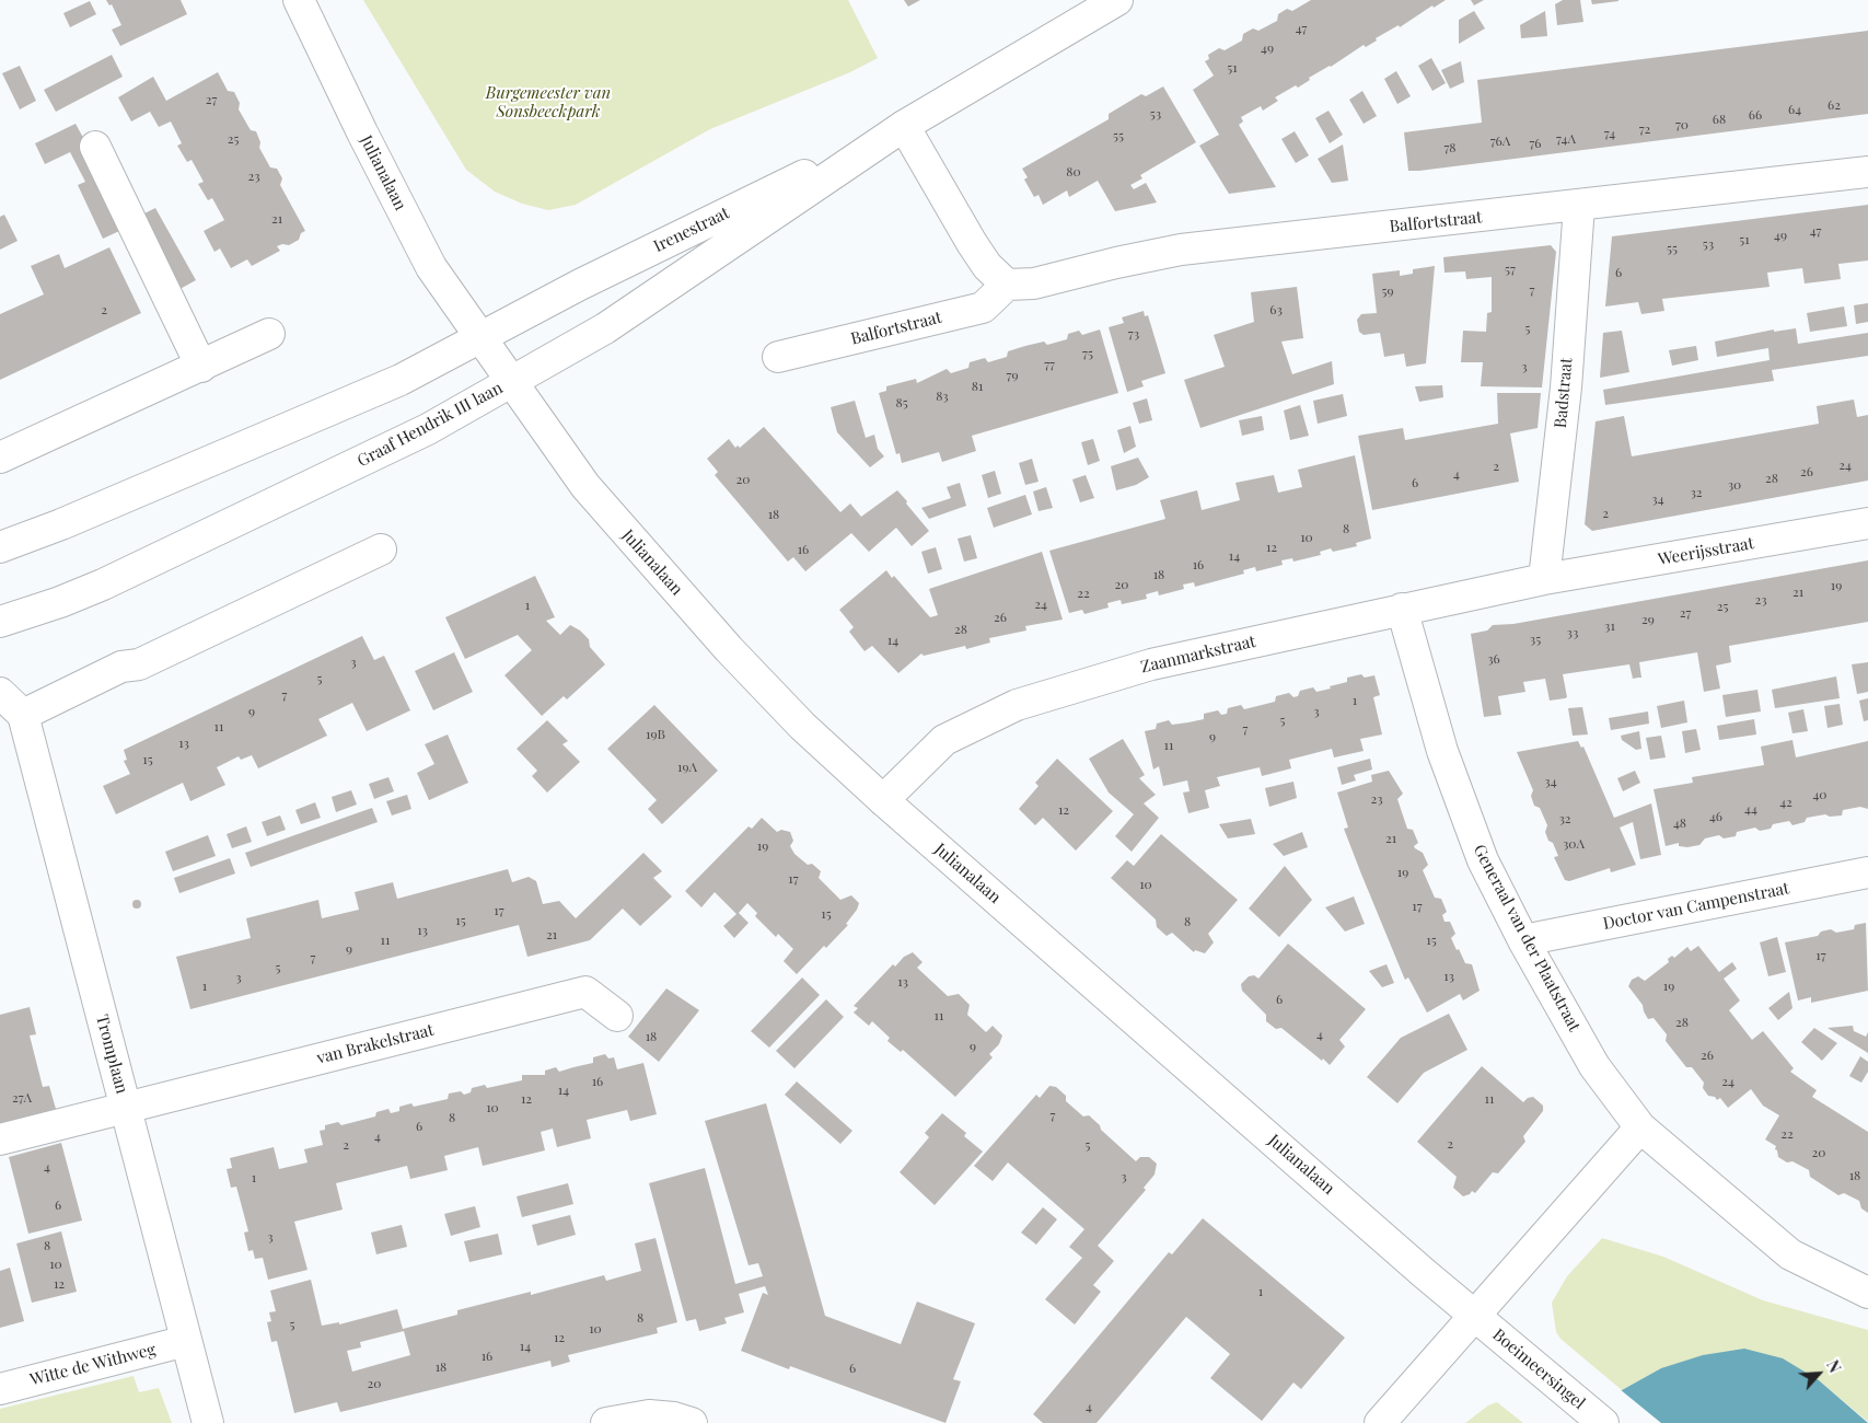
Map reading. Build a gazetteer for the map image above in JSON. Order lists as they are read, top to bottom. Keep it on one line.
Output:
{"streets":{"street":["Julianalaan","Balfortstraat","Irenestraat","Badstraat","Graaf Hendrik III laan","Weerijsstraat","Zaanmarkstraat","Doctor van Campenstraat","Generaal van der Plaatstraat","van Brakelstraat","Tromplaan","Witte de Withweg","Boeimeersingel"]},"crossings":[["Julianalaan","Irenestraat"],["Julianalaan","Graaf Hendrik III laan"],["Julianalaan","Zaanmarkstraat"],["Julianalaan","Boeimeersingel"],["Balfortstraat","Badstraat"],["Irenestraat","Graaf Hendrik III laan"],["Badstraat","Weerijsstraat"],["Badstraat","Zaanmarkstraat"],["Weerijsstraat","Zaanmarkstraat"],["Zaanmarkstraat","Generaal van der Plaatstraat"],["Doctor van Campenstraat","Generaal van der Plaatstraat"],["van Brakelstraat","Tromplaan"],["Tromplaan","Witte de Withweg"]],"parks":["Burgemeester van Sonsbeeckpark"],"house_numbers":["47","49","51","27","62","64","53","66","68","70","72","74","55","25","74A","76A","76","78","80","23","21","47","49","51","53","55","57","6","7","59","2","63","5","73","75","77","3","79","81","83","85","24","2","26","4","28","20","6","30","32","34","2","18","8","10","12","16","14","16","18","20","19","21","22","23","24","1","25","27","26","29","31","28","33","35","14","36","3","5","7","1","9","3","5","11","7","19B","9","13","11","15","19A","34","40","23","42","44","12","46","32","48","21","30A","19","19","17","10","17","17","15","15","8","13","21","11","15","9","17","7","5","13","3","13","1","19","6","11","28","4","18","9","26","16","24","14","27A","12","11","10","7","8","6","22","4","2","2","5","20","4","18","3","1","6","3","8","10","12","1","8","5","10","12","14","16","18","6","20","4"],"north":"top right"}
